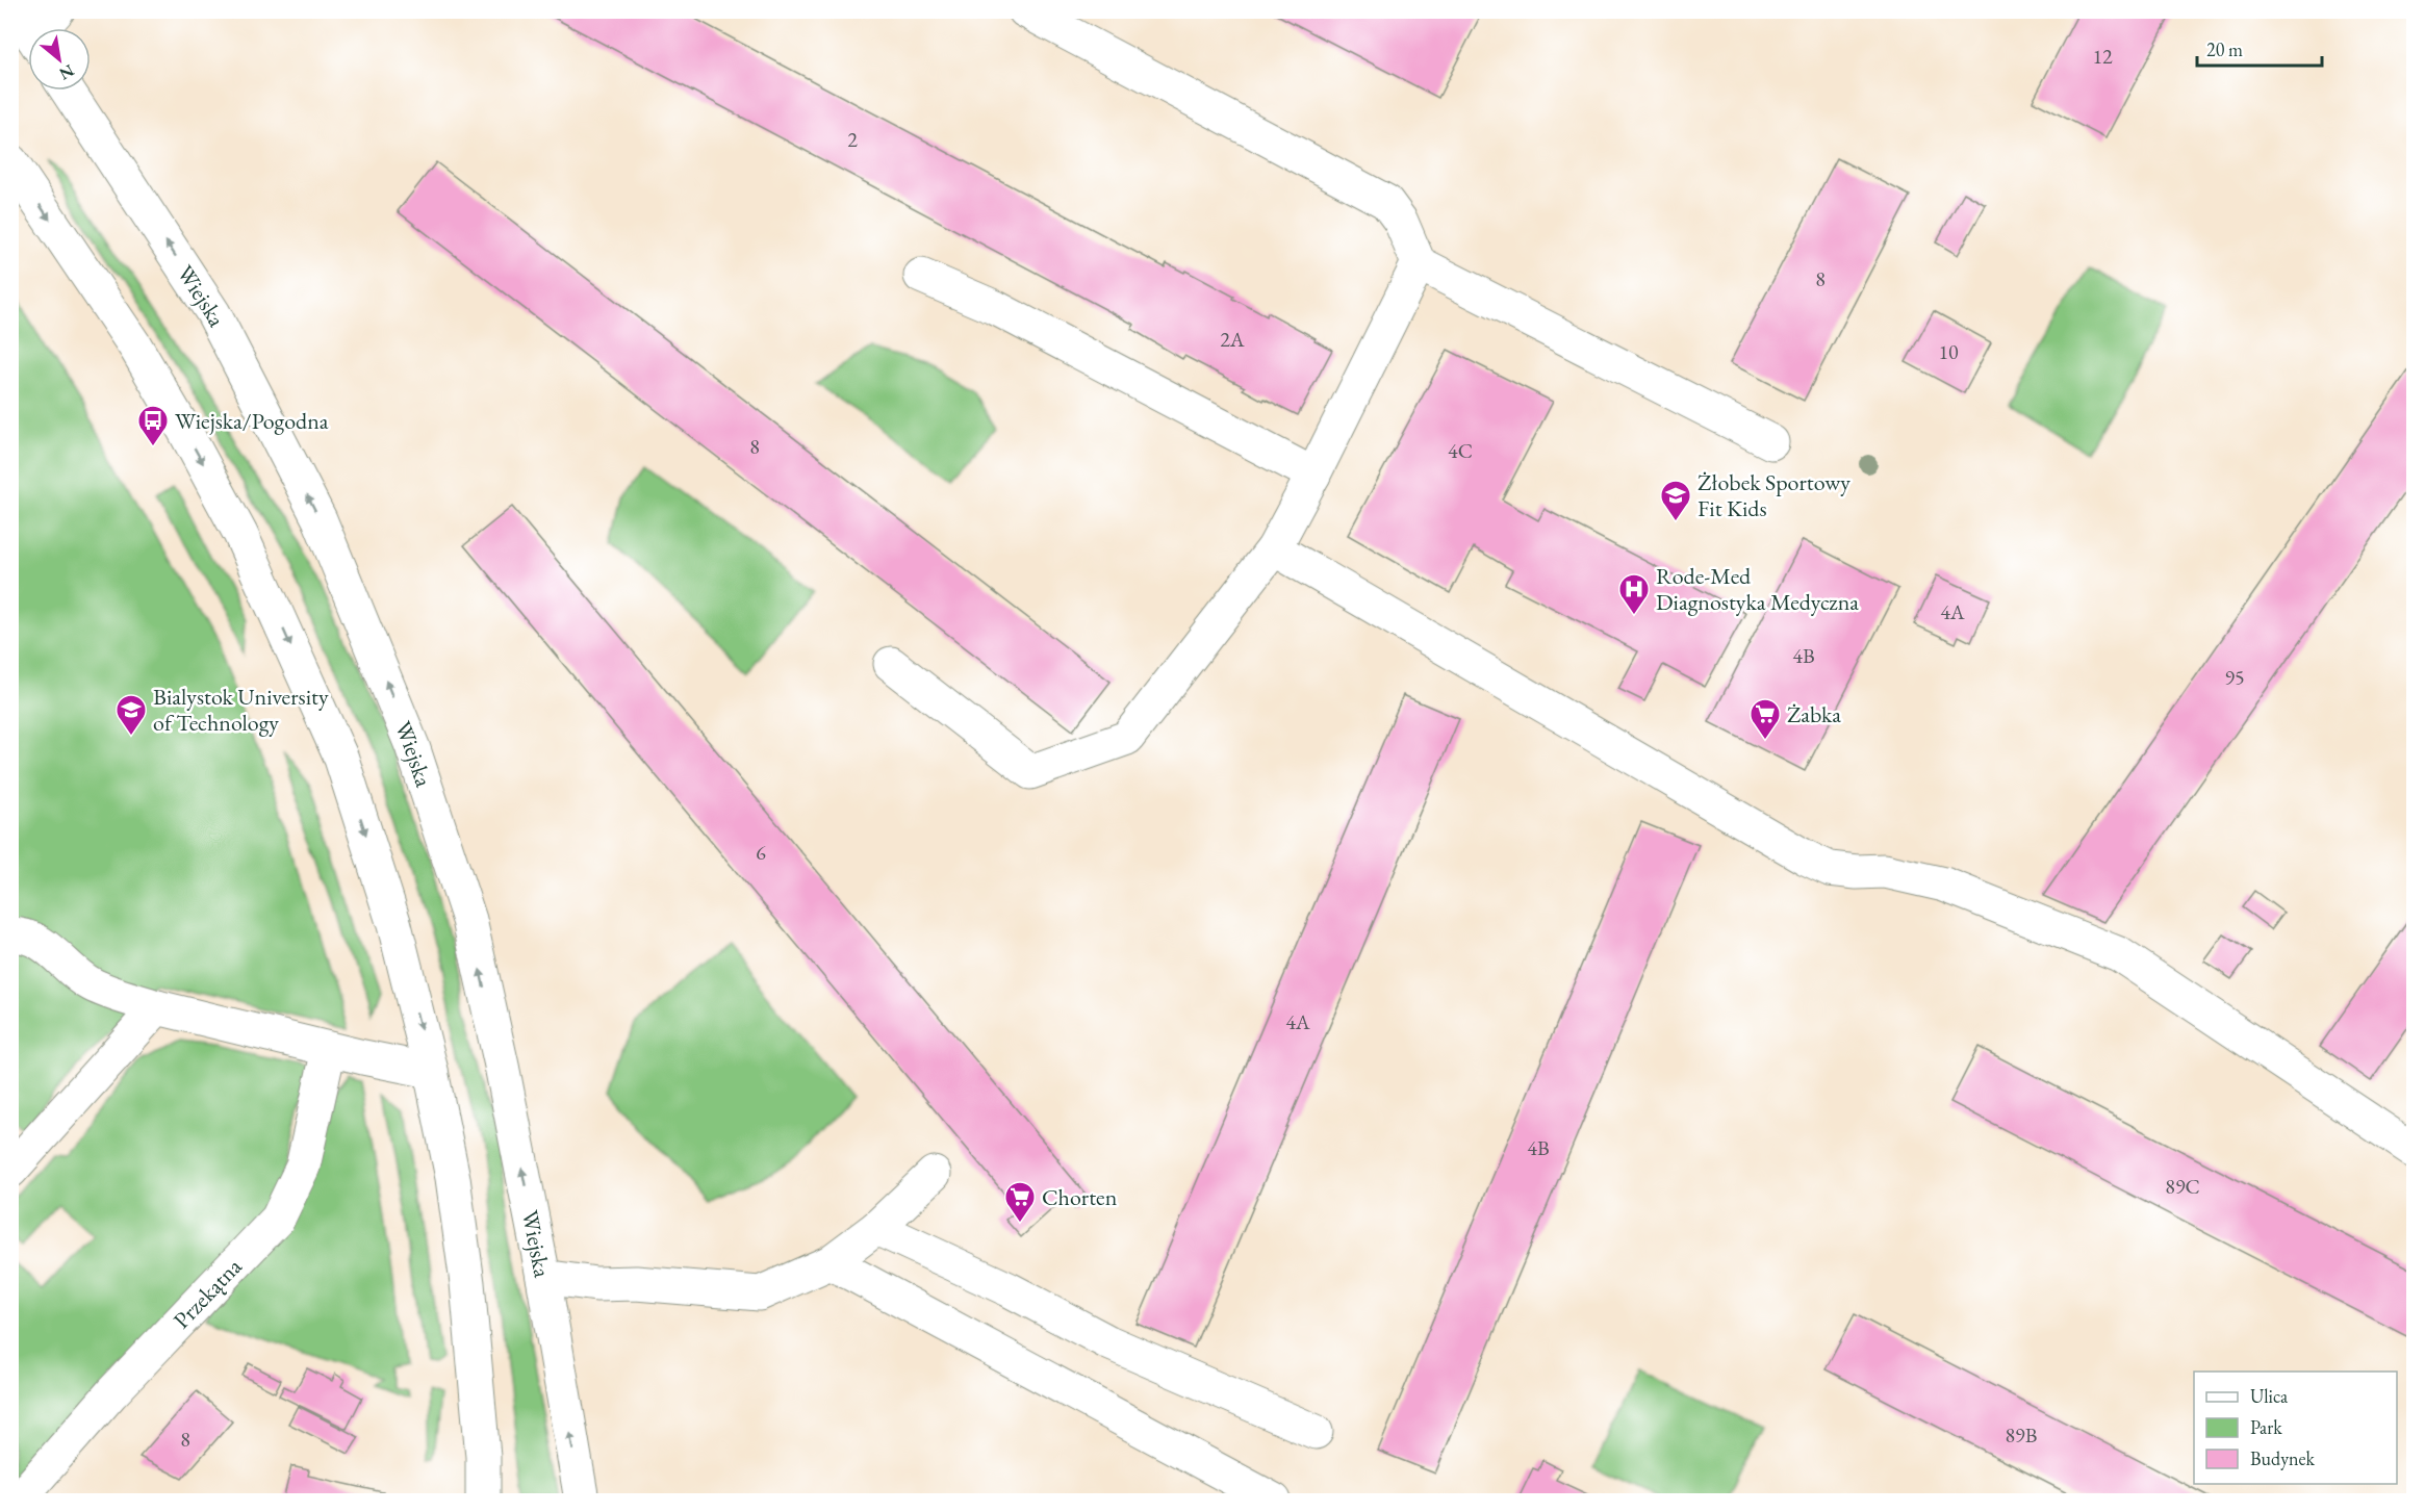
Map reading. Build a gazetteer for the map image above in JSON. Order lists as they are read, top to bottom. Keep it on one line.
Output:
{"streets":{"main road":["Wiejska","Przekątna"]},"places":{"bus stop":["Wiejska/Pogodna"],"school or university":["Żłobek Sportowy Fit Kids","Bialystok University of Technology"],"hospital":["Rode-Med Diagnostyka Medyczna"],"supermarket":["Żabka","Chorten"]},"house_numbers":["12","2","8","2A","10","8","4C","4A","4B","95","6","4A","4B","89C","89B","8"],"legend":["Ulica","Park","Budynek"],"scale_bar":"20 m","north":"bottom right"}
